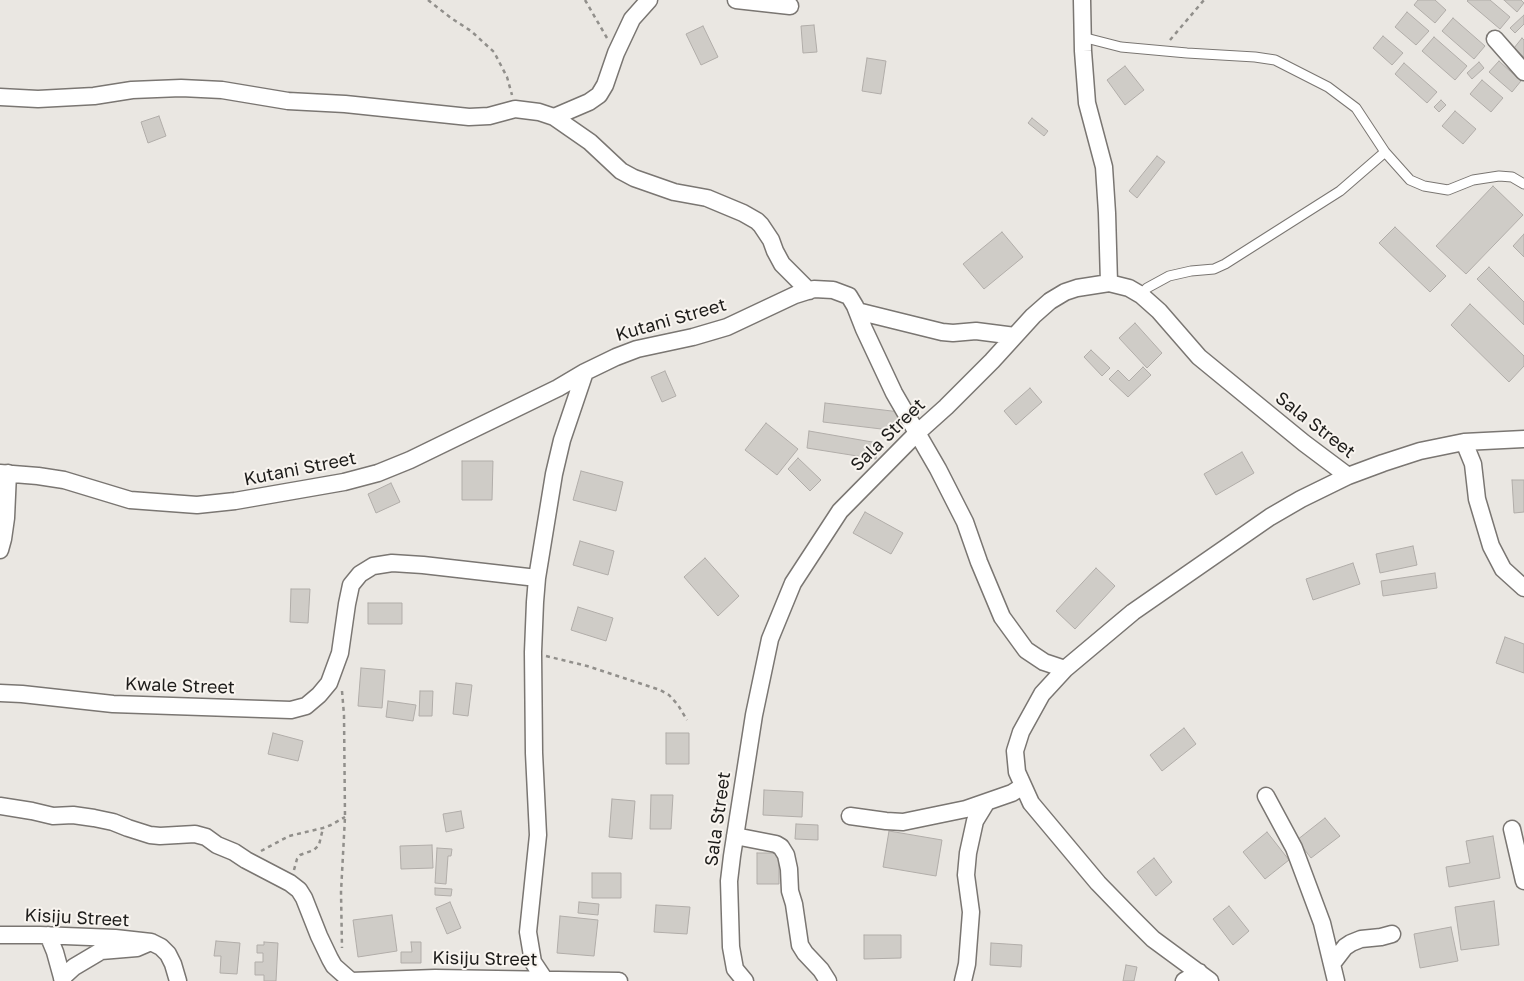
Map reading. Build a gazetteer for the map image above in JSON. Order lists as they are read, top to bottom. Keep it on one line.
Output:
{"streets":{"street":["Kutani Street","Sala Street","Kwale Street","Kisiju Street"]},"crossings":[["Kutani Street","Sala Street"]]}
